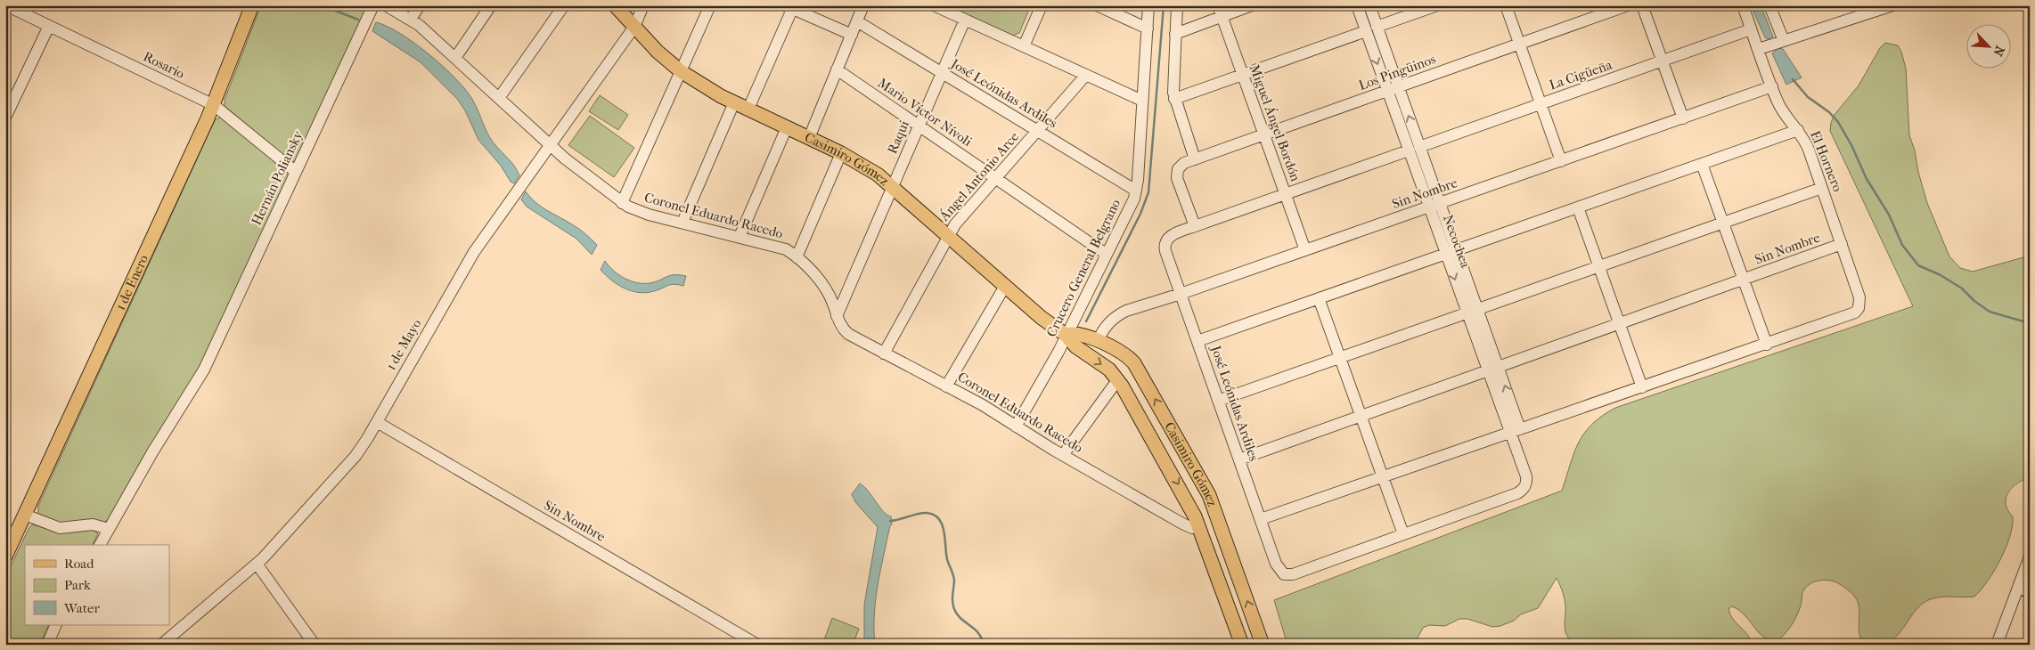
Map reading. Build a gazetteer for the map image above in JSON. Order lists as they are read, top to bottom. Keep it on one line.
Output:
{"streets":{"main road":["Casimiro Gómez","1 de Enero"],"street":["Rosario","Los Pingüinos","La Cigüeña","José Leónidas Ardiles","Mario Víctor Nívoli","Miguel Ángel Bordón","Raqui","El Hornero","Ángel Antonio Arce","Hernán Poliansky","Sin Nombre","Coronel Eduardo Racedo","Necochea","Crucero General Belgrano","1 de Mayo"]},"crossings":[["Rosario","Hernán Poliansky"],["Rosario","1 de Enero"],["Los Pingüinos","La Cigüeña"],["Los Pingüinos","Miguel Ángel Bordón"],["Los Pingüinos","Necochea"],["La Cigüeña","José Leónidas Ardiles"],["La Cigüeña","Miguel Ángel Bordón"],["La Cigüeña","El Hornero"],["La Cigüeña","Necochea"],["José Leónidas Ardiles","Raqui"],["José Leónidas Ardiles","Ángel Antonio Arce"],["José Leónidas Ardiles","Sin Nombre"],["José Leónidas Ardiles","Necochea"],["José Leónidas Ardiles","Crucero General Belgrano"],["Mario Víctor Nívoli","Raqui"],["Mario Víctor Nívoli","Ángel Antonio Arce"],["Mario Víctor Nívoli","Crucero General Belgrano"],["Miguel Ángel Bordón","Sin Nombre"],["Raqui","Casimiro Gómez"],["Raqui","Coronel Eduardo Racedo"],["Casimiro Gómez","Ángel Antonio Arce"],["Casimiro Gómez","Sin Nombre"],["Casimiro Gómez","Coronel Eduardo Racedo"],["Casimiro Gómez","Crucero General Belgrano"],["Casimiro Gómez","1 de Mayo"],["El Hornero","Sin Nombre"],["Ángel Antonio Arce","Coronel Eduardo Racedo"],["Sin Nombre","Necochea"],["Sin Nombre","1 de Mayo"],["Coronel Eduardo Racedo","Crucero General Belgrano"],["Coronel Eduardo Racedo","1 de Mayo"]],"legend":["Road","Park","Water"],"north":"bottom right"}
